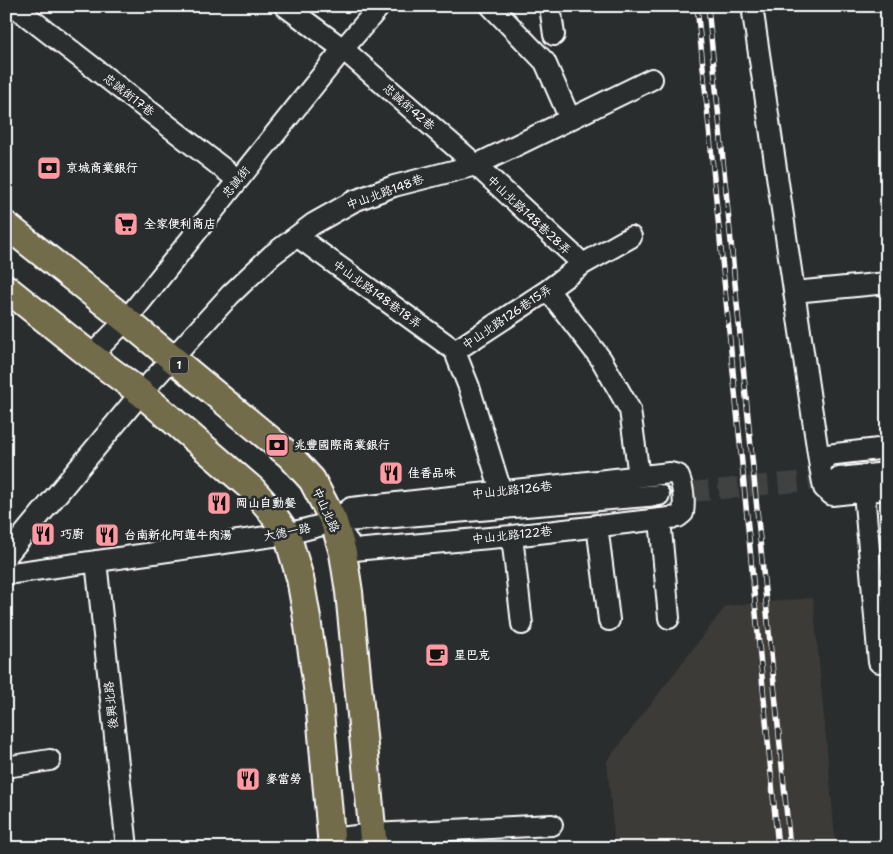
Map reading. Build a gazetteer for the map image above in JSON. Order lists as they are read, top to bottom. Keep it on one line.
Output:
{"streets":{"main road":["1","中山北路"],"street":["忠誠街17巷","忠誠街42巷","忠誠街","中山北路148巷","中山北路148巷28弄","中山北路148巷18弄","中山北路126巷15弄","中山北路126巷","大德一路","中山北路122巷","後興北路"]},"crossings":[["忠誠街17巷","忠誠街"],["忠誠街42巷","忠誠街"],["忠誠街42巷","中山北路148巷"],["忠誠街42巷","中山北路148巷28弄"],["忠誠街","中山北路"],["中山北路148巷","中山北路148巷28弄"],["中山北路148巷","中山北路148巷18弄"],["中山北路148巷","中山北路"],["中山北路148巷28弄","中山北路126巷15弄"],["中山北路148巷18弄","中山北路126巷15弄"],["中山北路126巷15弄","中山北路126巷"],["中山北路126巷","中山北路"],["中山北路126巷","大德一路"],["中山北路126巷","中山北路122巷"],["中山北路","大德一路"],["中山北路","中山北路122巷"],["大德一路","中山北路122巷"],["大德一路","後興北路"]],"places":{"bank":["京城商業銀行","兆豐國際商業銀行"],"supermarket":["全家便利商店"],"restaurant":["佳香品味","岡山自動餐","巧廚","台南新化阿蓮牛肉湯","麥當勞"],"cafe":["星巴克"]}}
